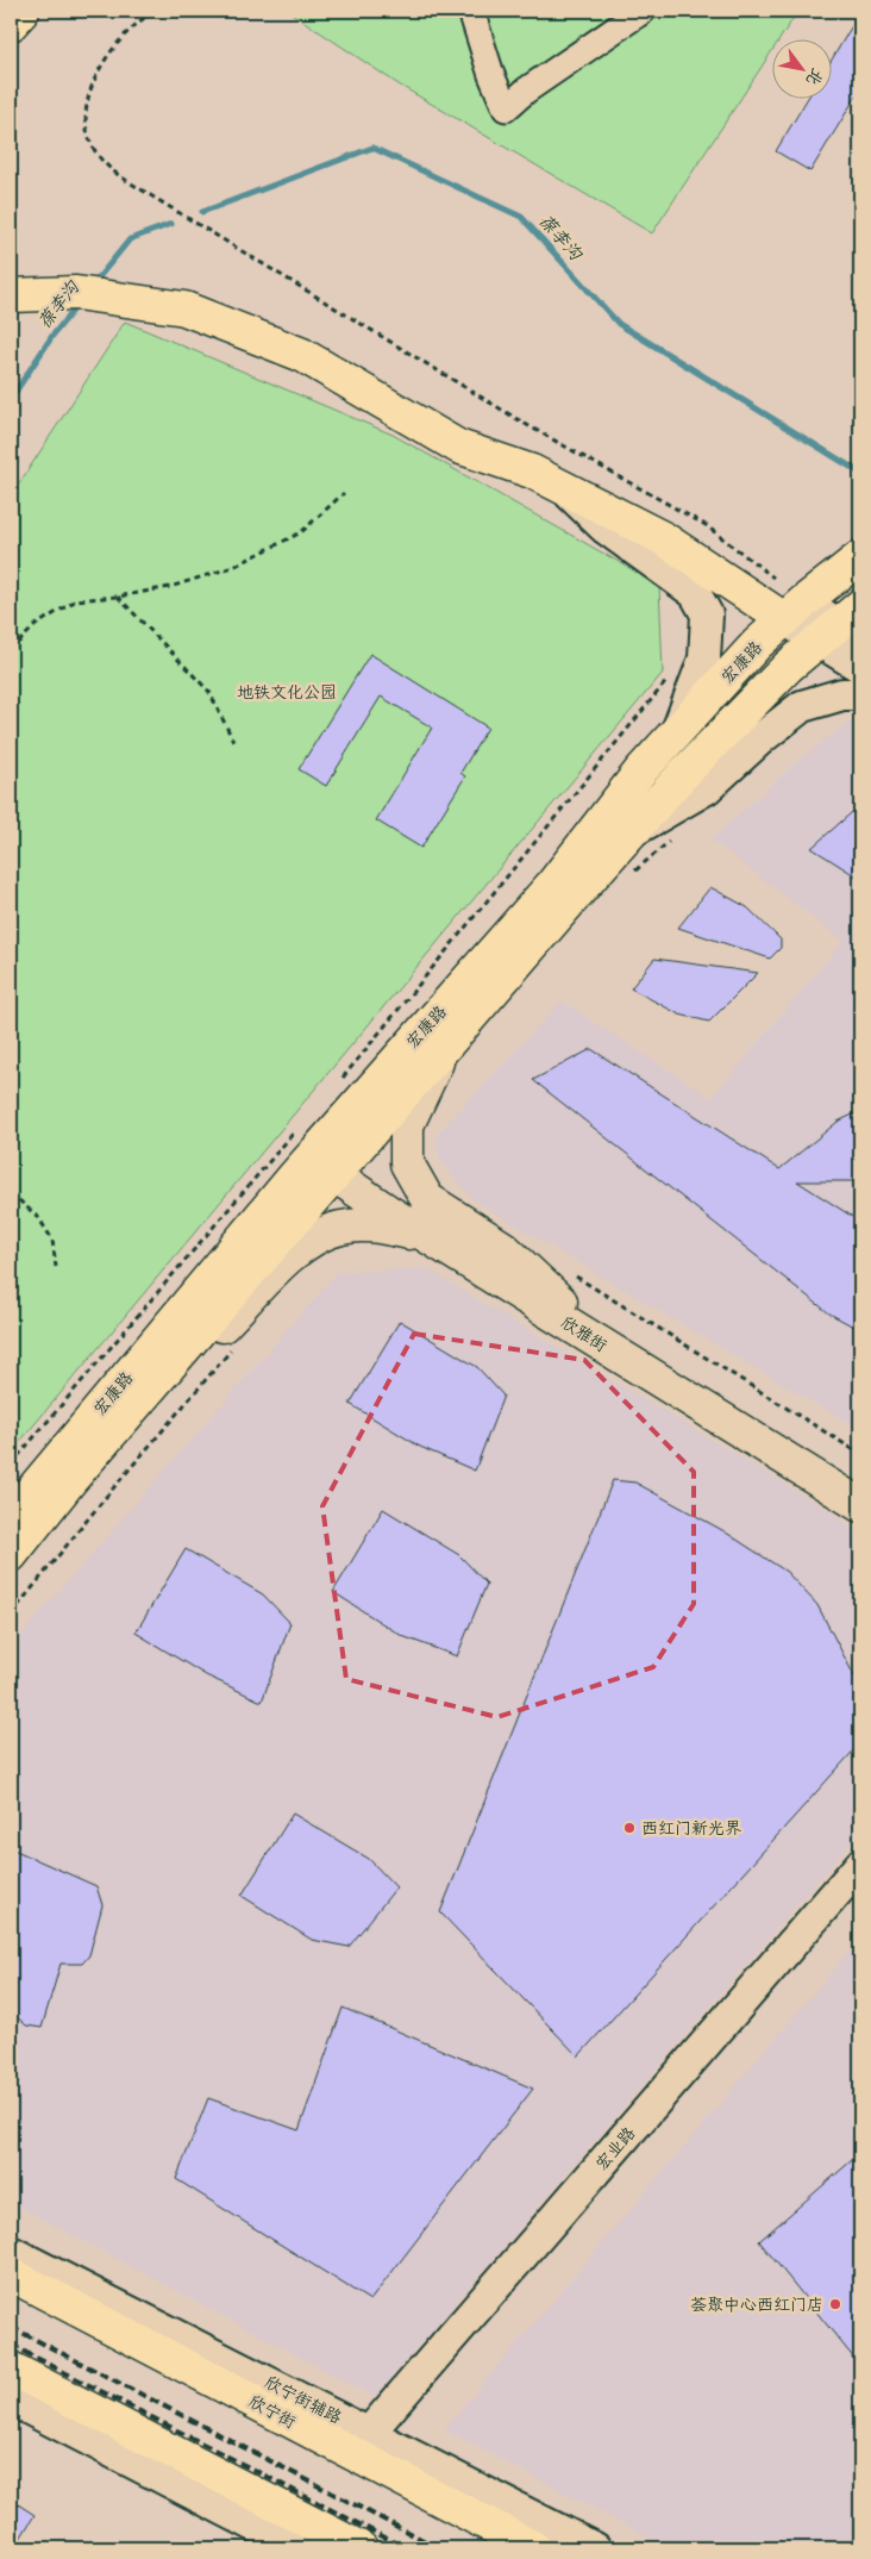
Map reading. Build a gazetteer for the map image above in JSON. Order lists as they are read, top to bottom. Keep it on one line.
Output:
{"streets":{"main road":["宏康路","欣雅街","欣宁街"],"street":["宏业路","欣宁街辅路"]},"crossings":[["宏康路","欣雅街"],["宏业路","欣宁街辅路"]],"water":["葆李沟"],"parks":["地铁文化公园"],"places":["西红门新光界","荟聚中心西红门店"],"north":"bottom right"}
